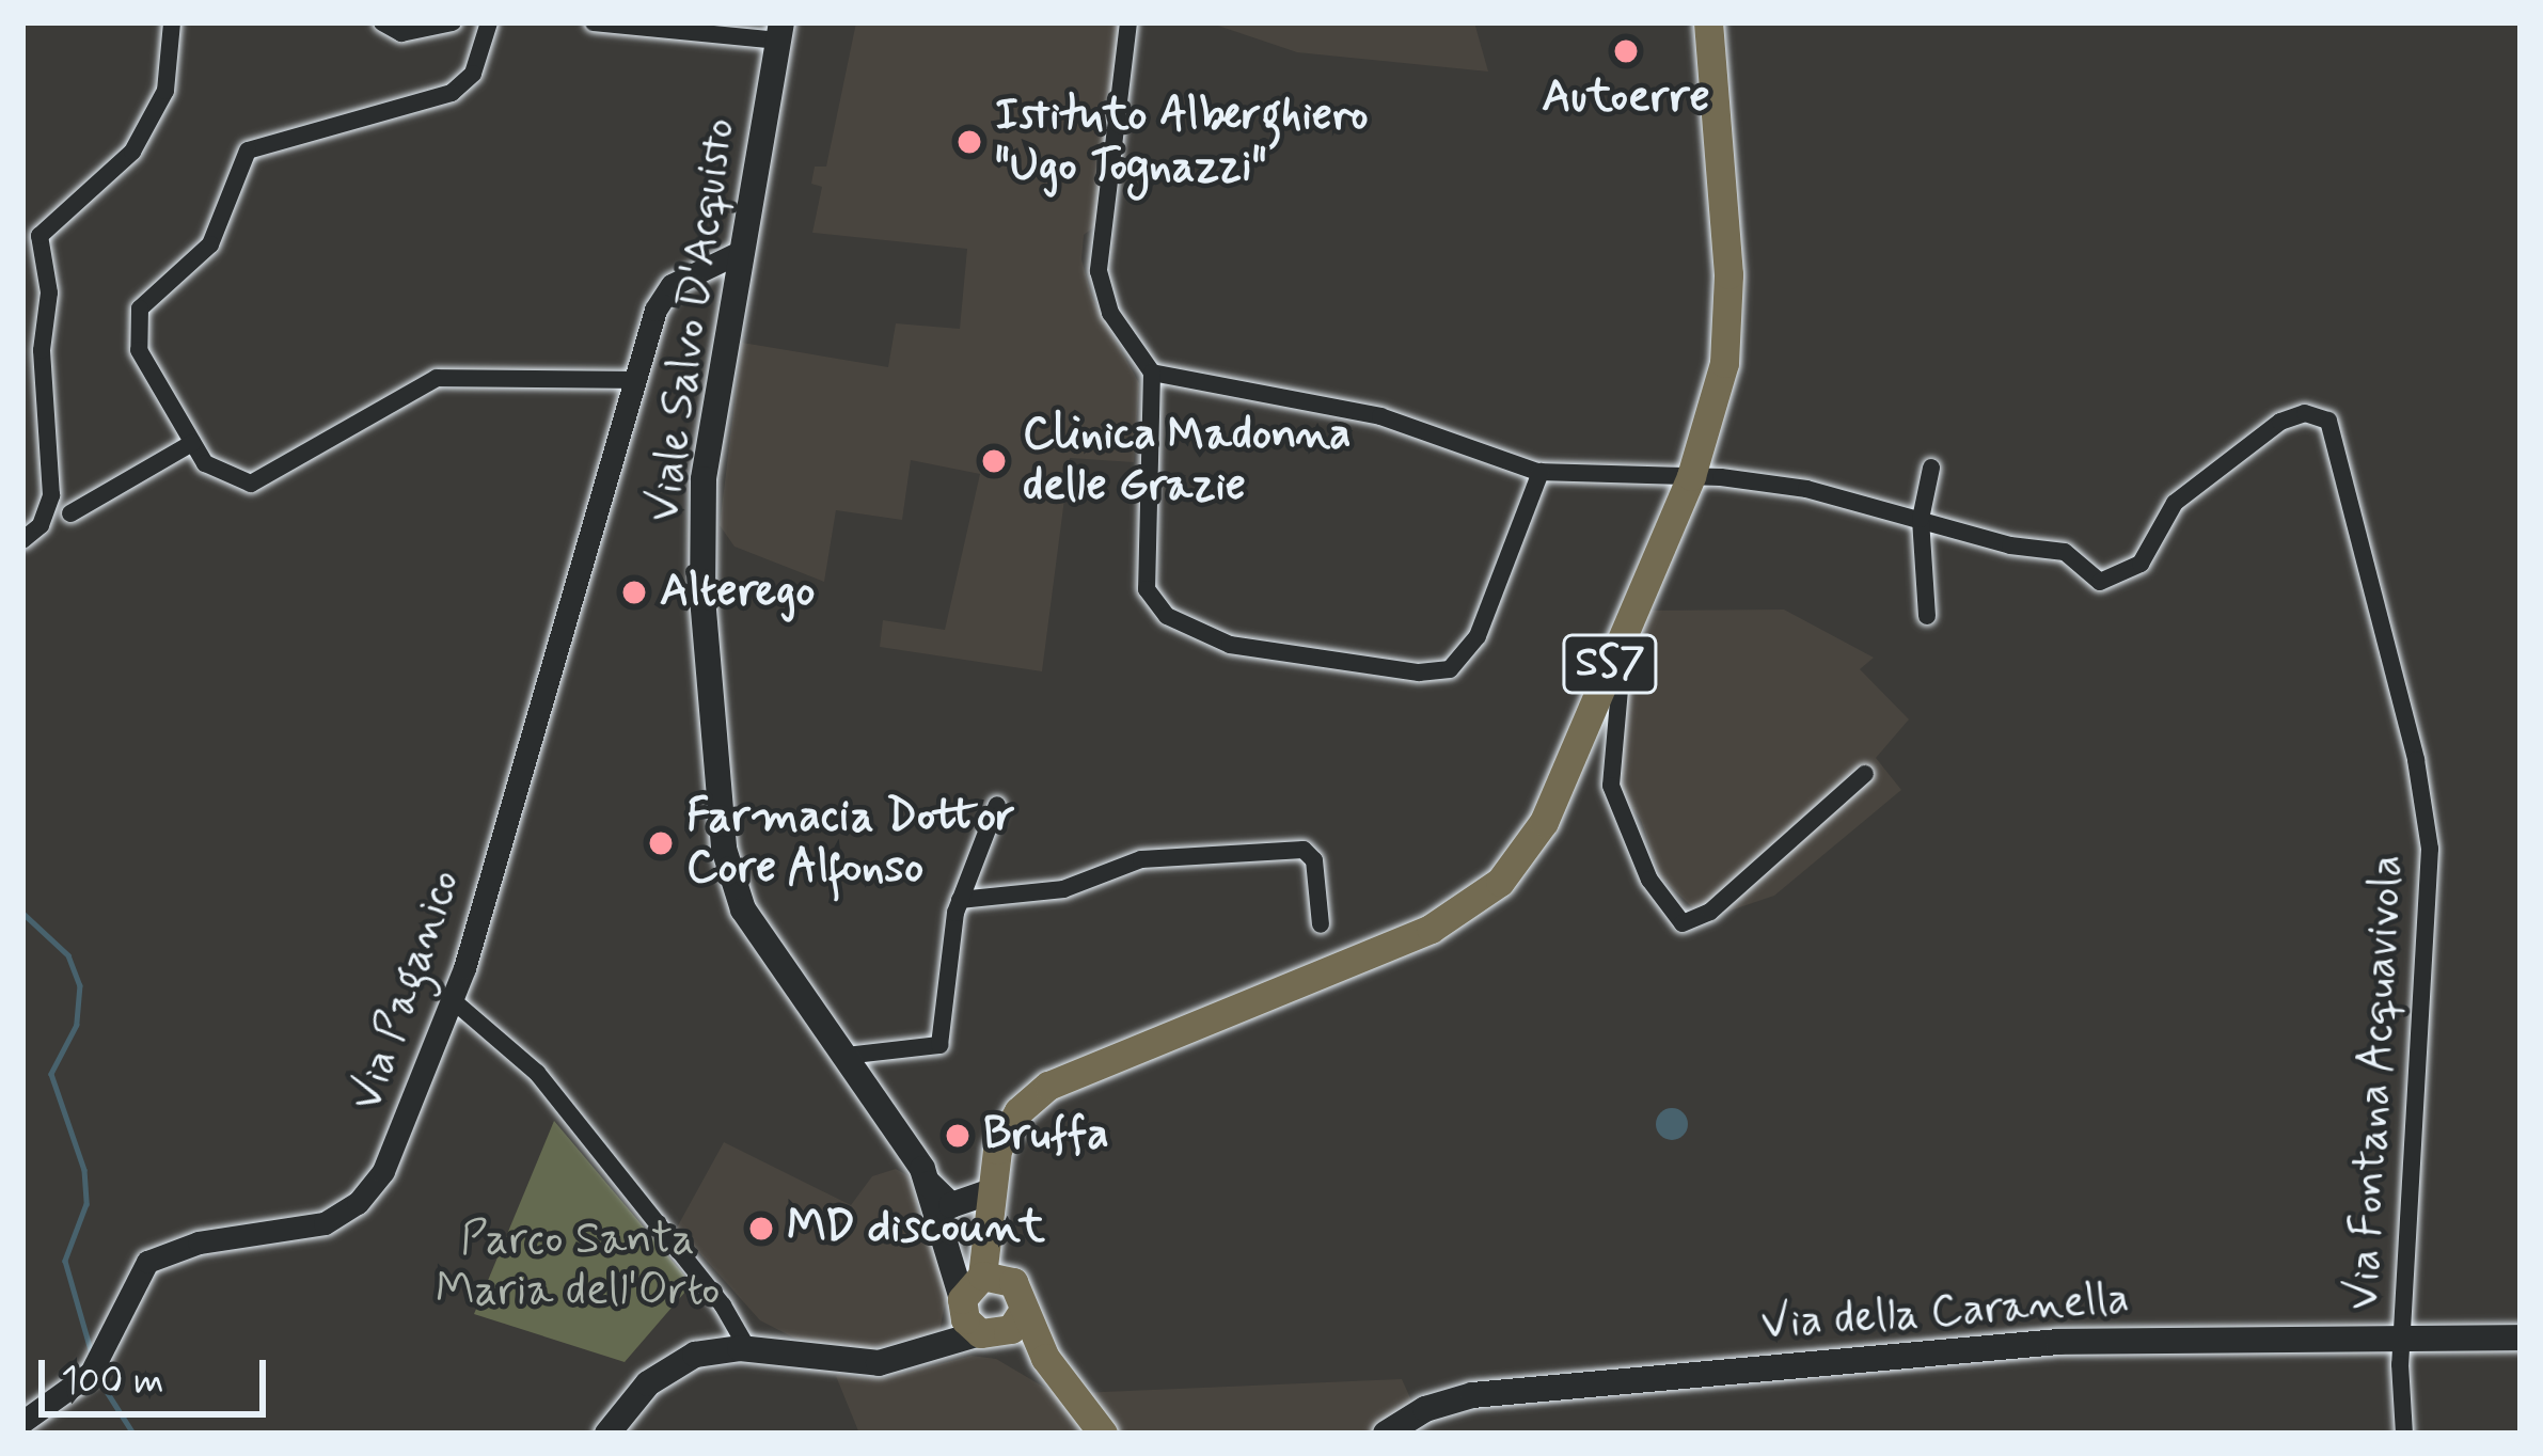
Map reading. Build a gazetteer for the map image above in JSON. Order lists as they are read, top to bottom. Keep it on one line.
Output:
{"streets":{"main road":["Viale Salvo D'Acquisto","SS7","Via della Caranella"],"street":["Via Paganico","Via Fontana Acquavivola"]},"crossings":[["Viale Salvo D'Acquisto","SS7"],["Viale Salvo D'Acquisto","Via Paganico"],["SS7","Via Fontana Acquavivola"],["Via Fontana Acquavivola","Via della Caranella"]],"parks":["Parco Santa Maria dell'Orto"],"places":["Autoerre","Istituto Alberghiero \"Ugo Tognazzi\"","Clinica Madonna delle Grazie","Alterego","Farmacia Dottor Core Alfonso","Bruffa","MD discount"],"scale_bar":"100 m"}
